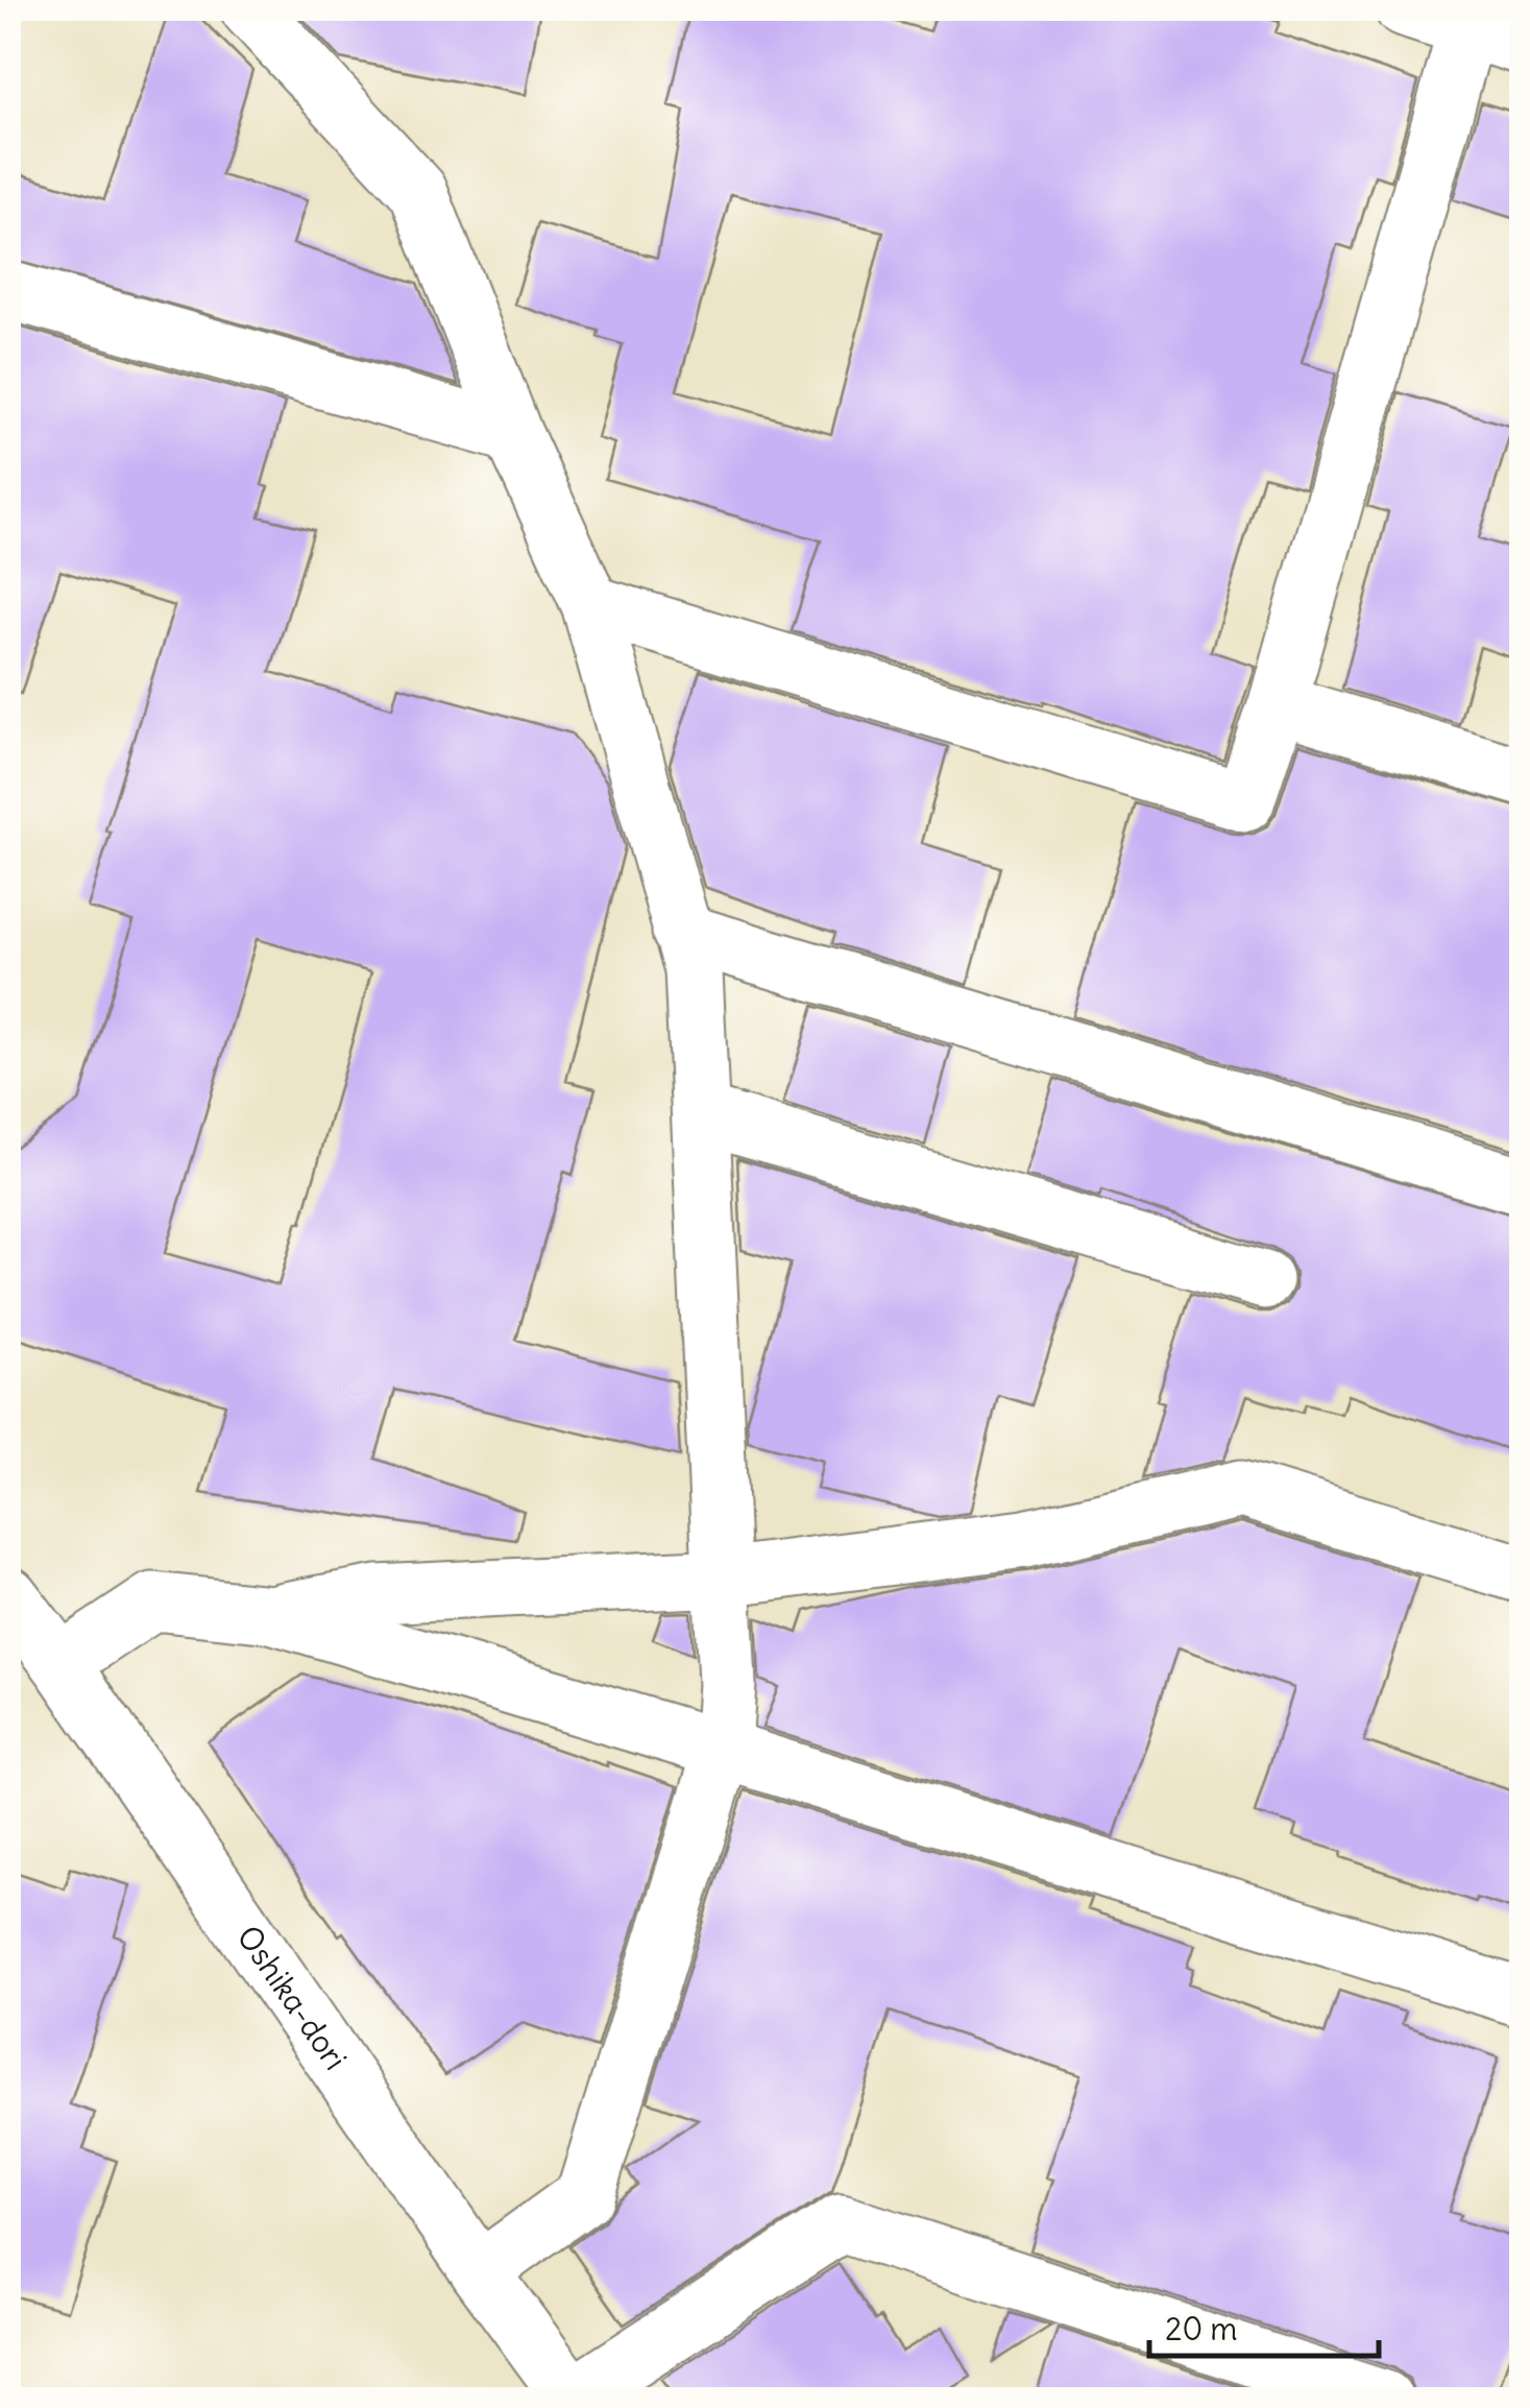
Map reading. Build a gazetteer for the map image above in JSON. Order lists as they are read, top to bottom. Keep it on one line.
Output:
{"streets":{"street":["Oshika-dori"]},"scale_bar":"20 m"}
